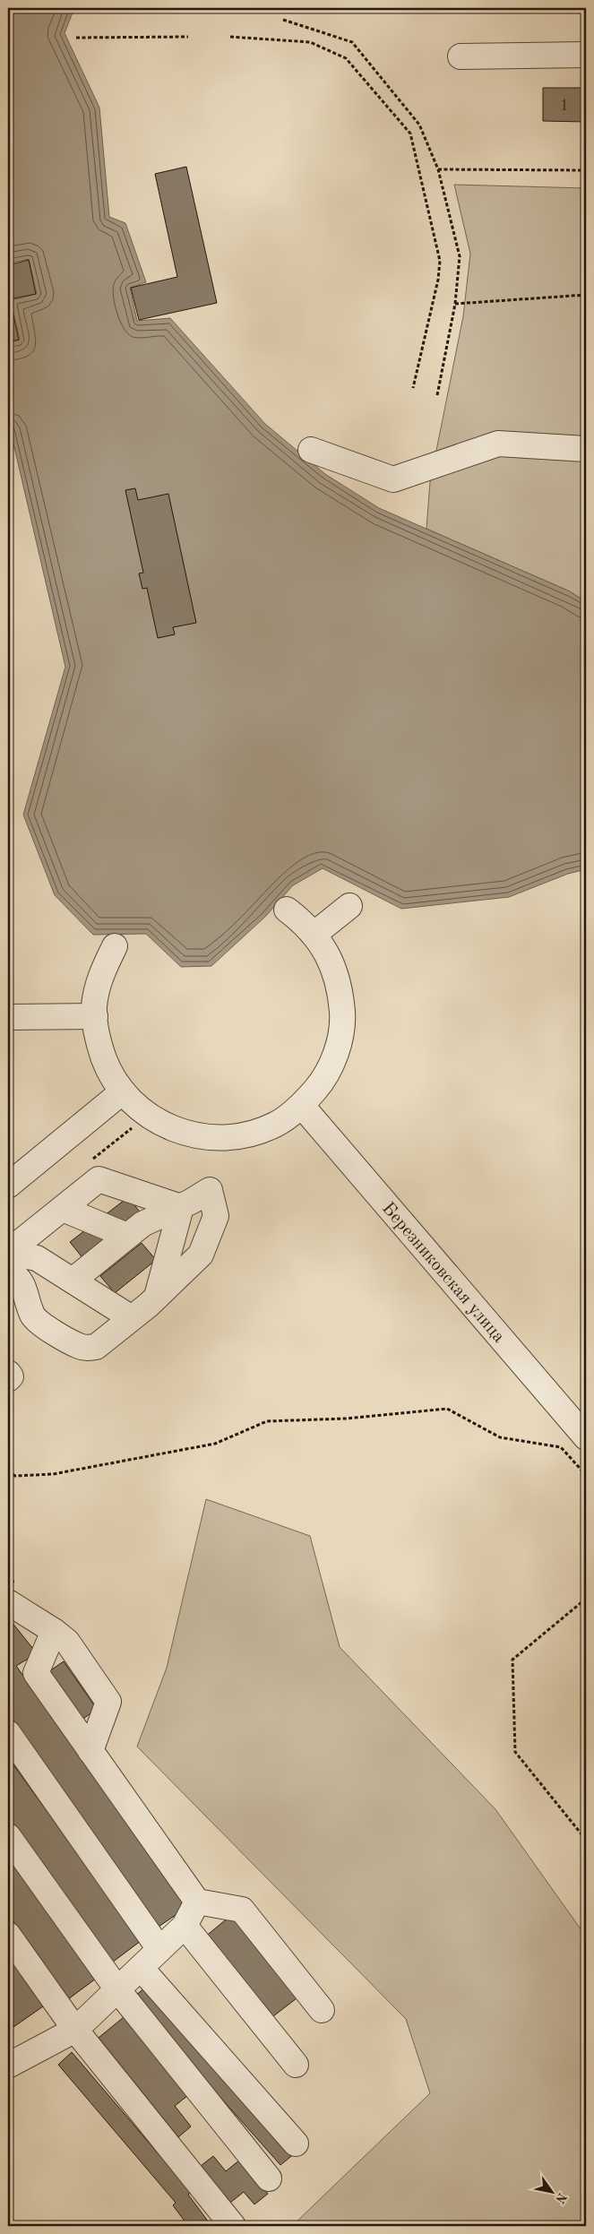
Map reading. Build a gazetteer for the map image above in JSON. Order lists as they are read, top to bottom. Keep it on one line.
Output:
{"streets":{"street":["Березниковская улица"]},"house_numbers":["1"],"north":"bottom right"}
